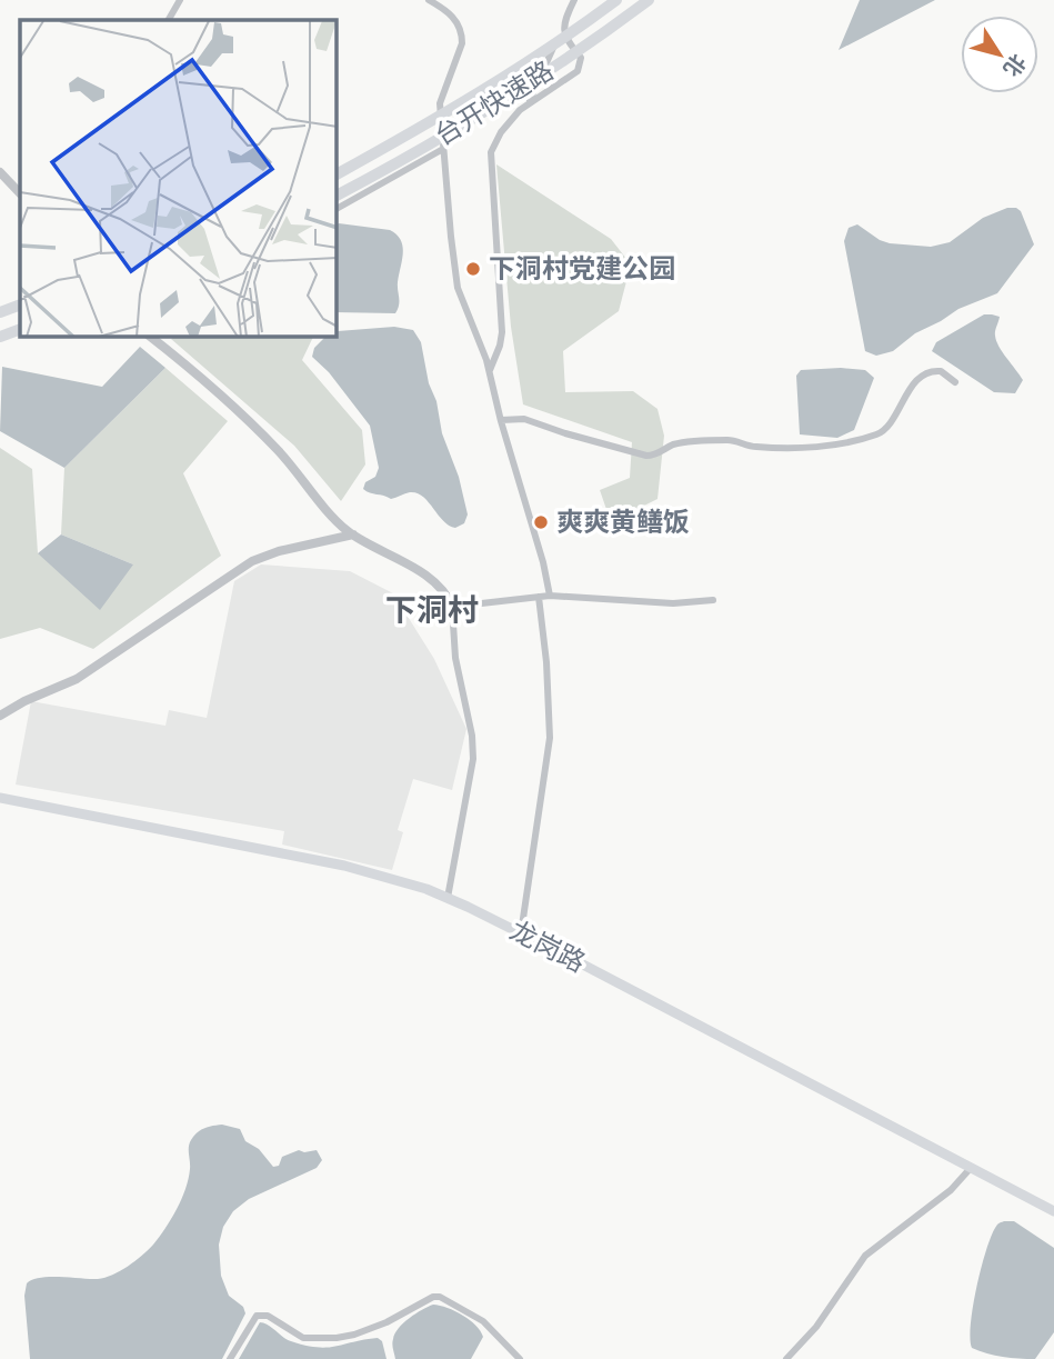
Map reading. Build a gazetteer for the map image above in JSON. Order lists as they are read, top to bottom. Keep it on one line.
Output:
{"streets":{"highway":["台开快速路"],"main road":["龙岗路"]},"districts":["下洞村"],"places":["下洞村党建公园","爽爽黄鳝饭"],"north":"bottom right"}
